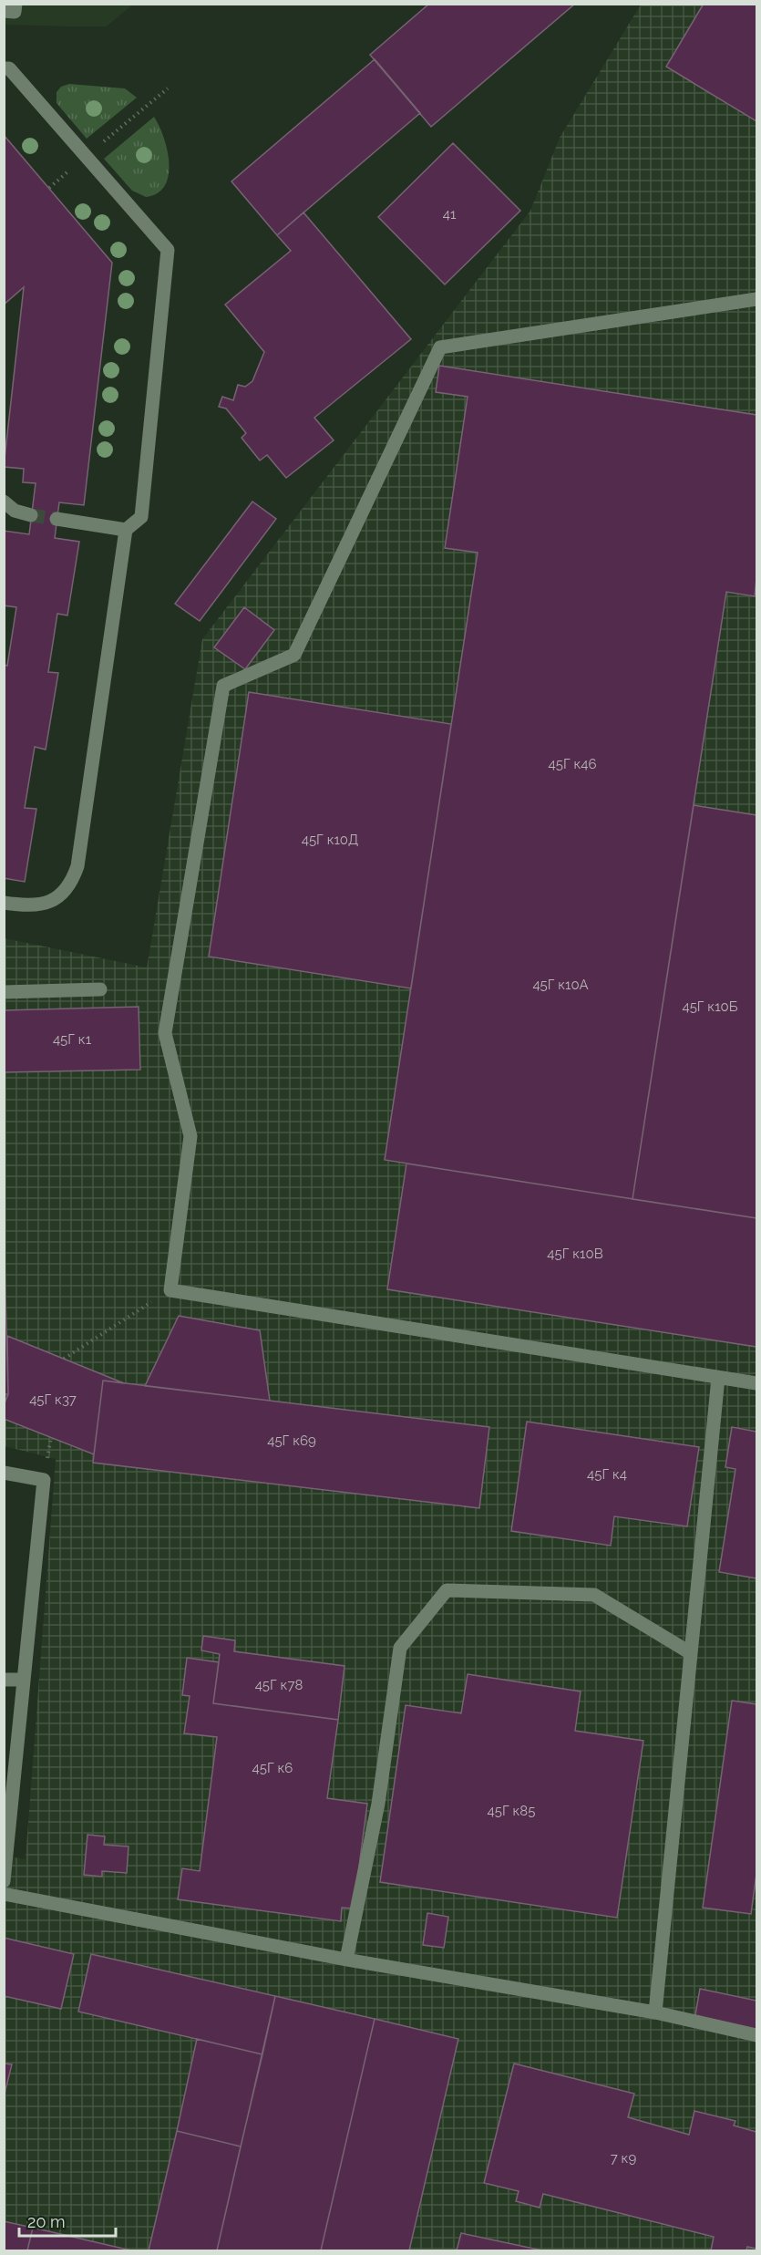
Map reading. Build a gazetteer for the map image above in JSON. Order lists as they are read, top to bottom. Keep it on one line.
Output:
{"house_numbers":["41","45Г к46","45Г к10Д","45Г к10А","45Г к10Б","45Г к1","45Г к10В","45Г к37","45Г к69","45Г к4","45Г к78","45Г к6","45Г к85","7 к9"],"scale_bar":"20 m"}
